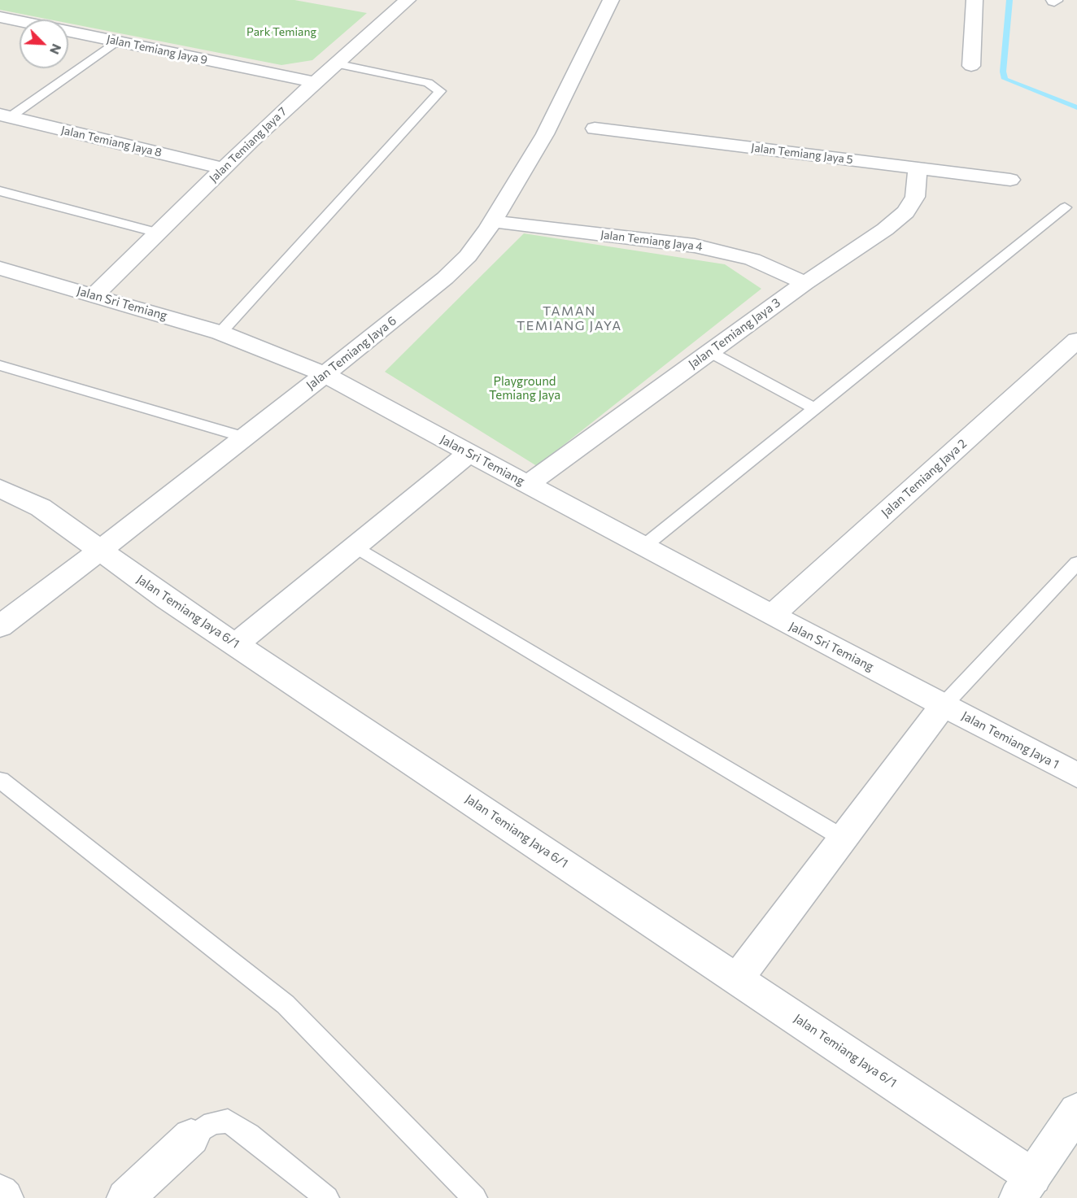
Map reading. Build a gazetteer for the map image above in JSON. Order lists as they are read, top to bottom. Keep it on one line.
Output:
{"streets":{"street":["Jalan Temiang Jaya 9","Jalan Temiang Jaya 8","Jalan Temiang Jaya 7","Jalan Temiang Jaya 5","Jalan Temiang Jaya 4","Jalan Sri Temiang","Jalan Temiang Jaya 3","Jalan Temiang Jaya 6","Jalan Temiang Jaya 2","Jalan Temiang Jaya 6/1","Jalan Temiang Jaya 1"]},"crossings":[["Jalan Temiang Jaya 9","Jalan Temiang Jaya 7"],["Jalan Temiang Jaya 8","Jalan Temiang Jaya 7"],["Jalan Temiang Jaya 7","Jalan Sri Temiang"],["Jalan Temiang Jaya 5","Jalan Temiang Jaya 3"],["Jalan Temiang Jaya 4","Jalan Temiang Jaya 3"],["Jalan Temiang Jaya 4","Jalan Temiang Jaya 6"],["Jalan Sri Temiang","Jalan Temiang Jaya 3"],["Jalan Sri Temiang","Jalan Temiang Jaya 6"],["Jalan Sri Temiang","Jalan Temiang Jaya 2"],["Jalan Sri Temiang","Jalan Temiang Jaya 1"],["Jalan Temiang Jaya 6","Jalan Temiang Jaya 6/1"]],"districts":["TAMAN TEMIANG JAYA"],"parks":["Park Temiang","Playground Temiang Jaya"],"north":"bottom right"}
